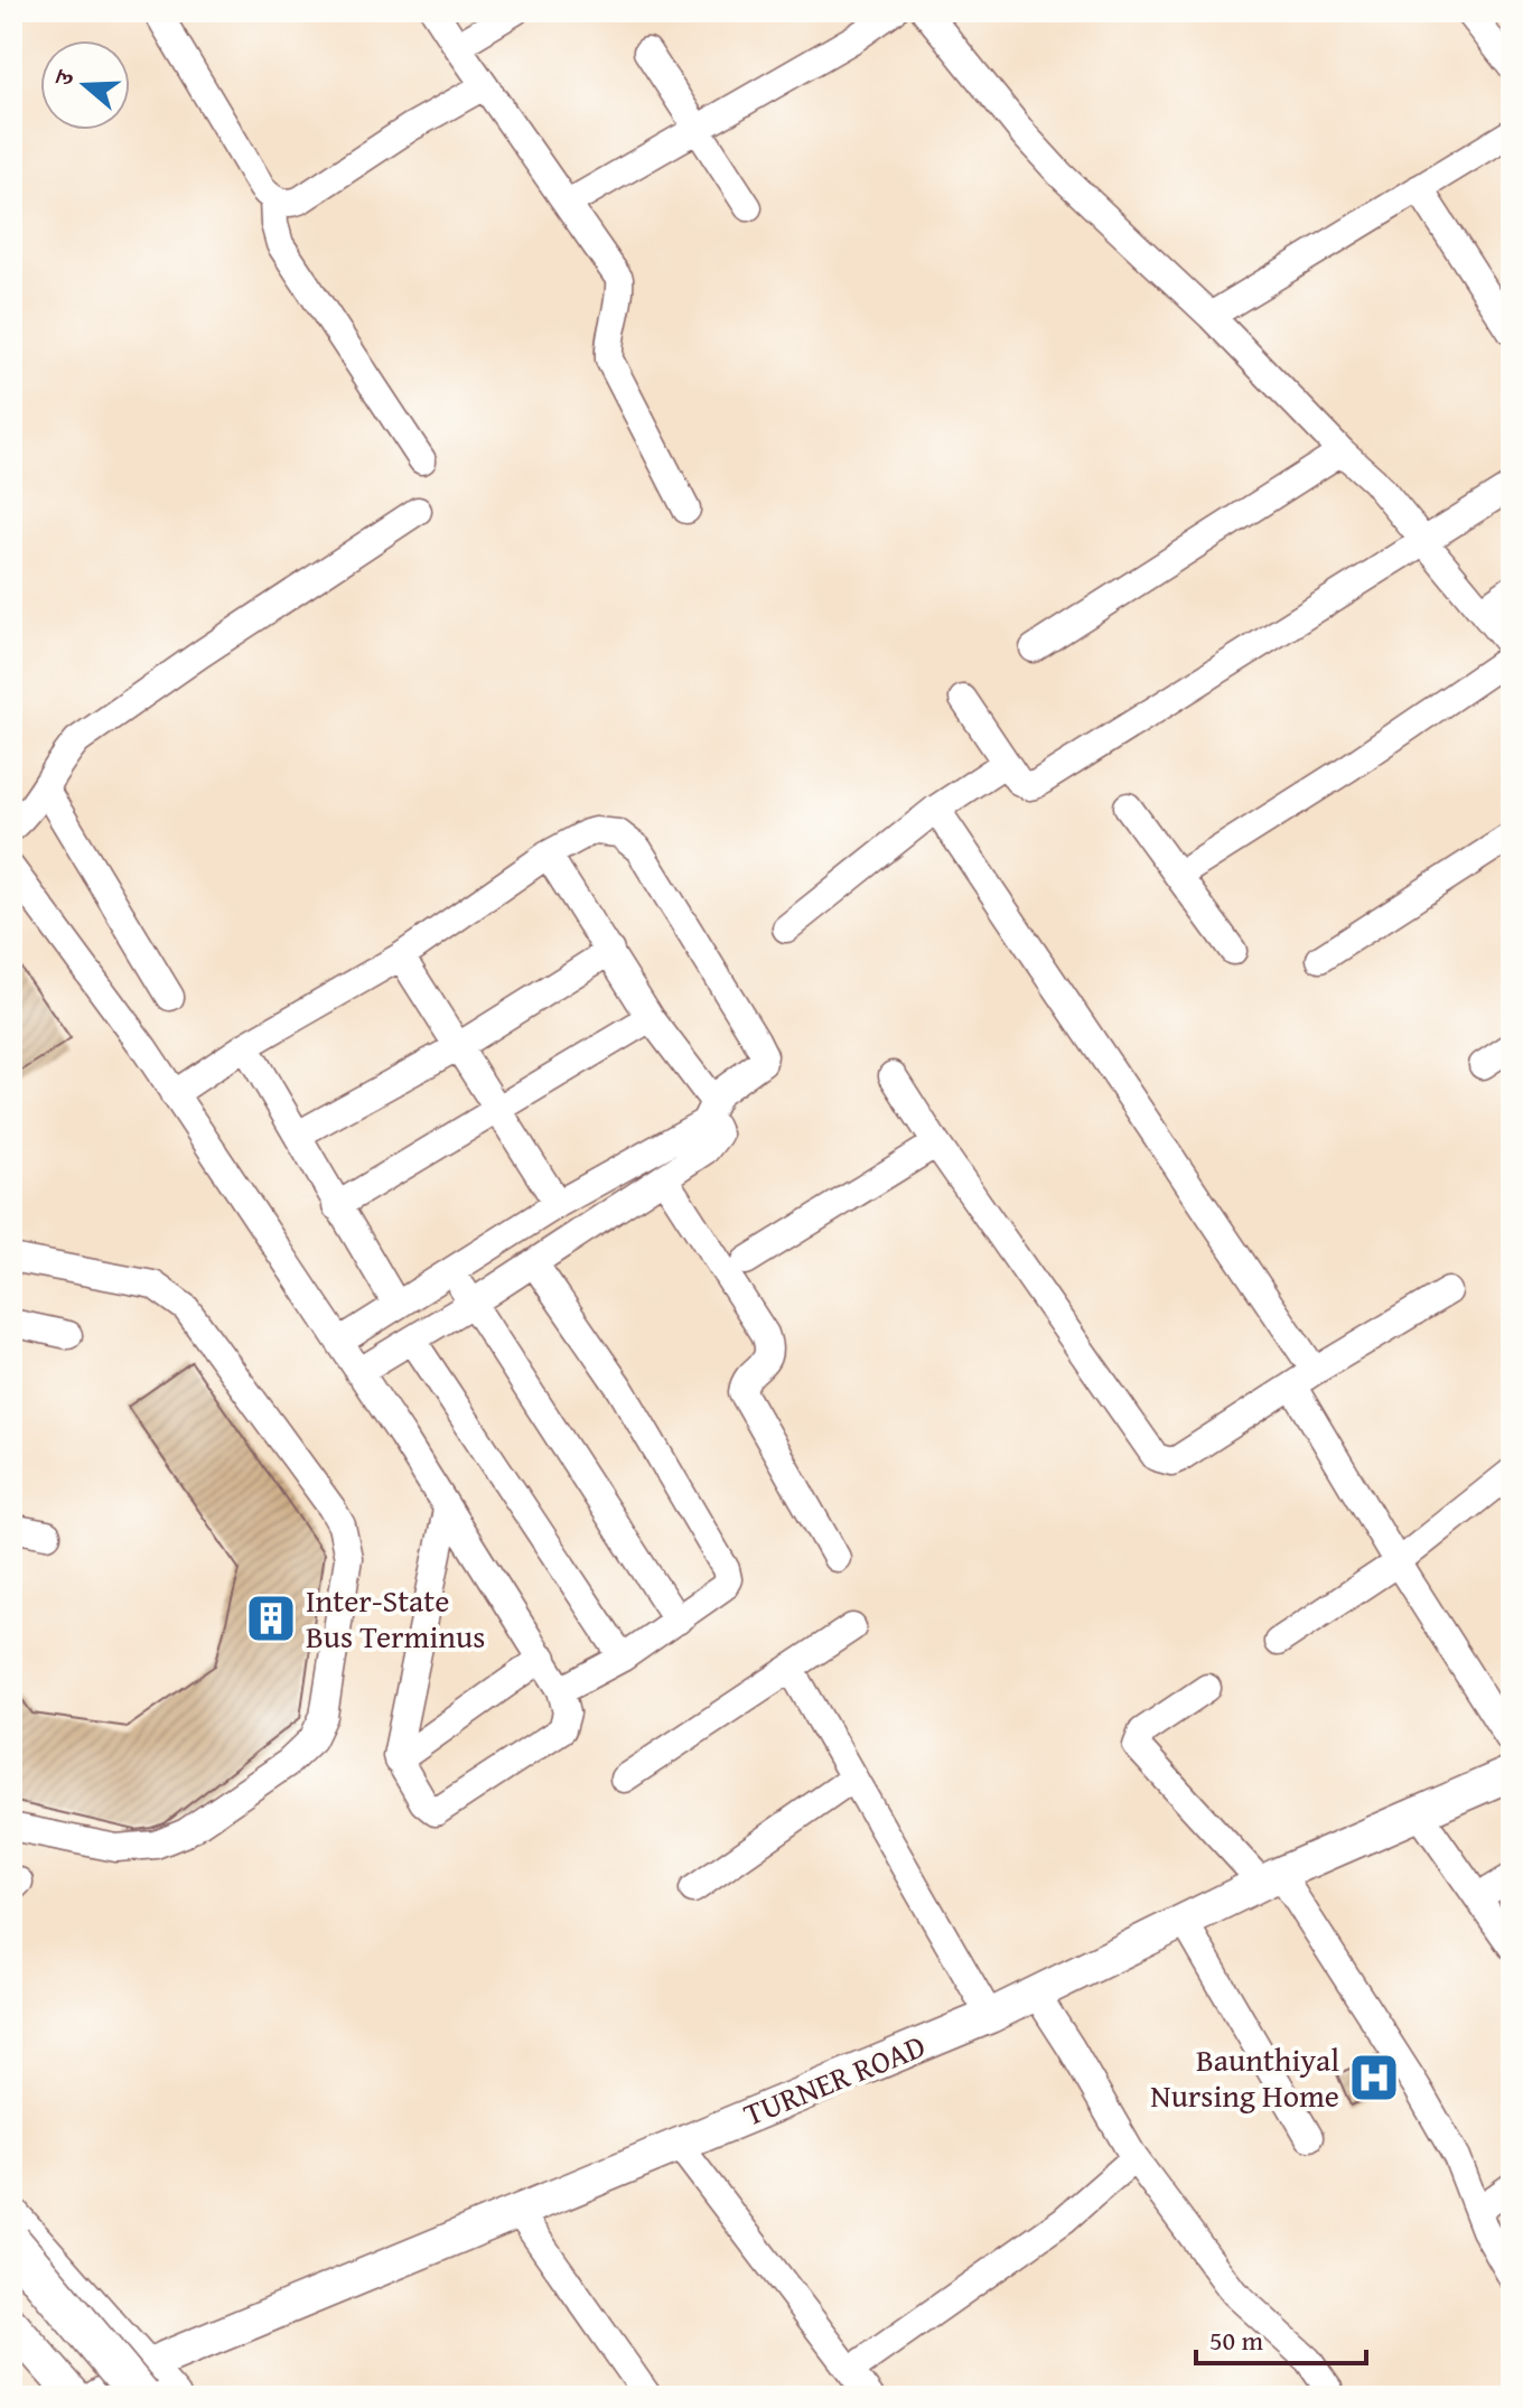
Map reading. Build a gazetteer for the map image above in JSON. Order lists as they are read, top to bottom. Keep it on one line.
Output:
{"streets":{"main road":["TURNER ROAD"]},"places":{"building":["Inter-State Bus Terminus"],"hospital":["Baunthiyal Nursing Home"]},"scale_bar":"50 m","north":"left"}
